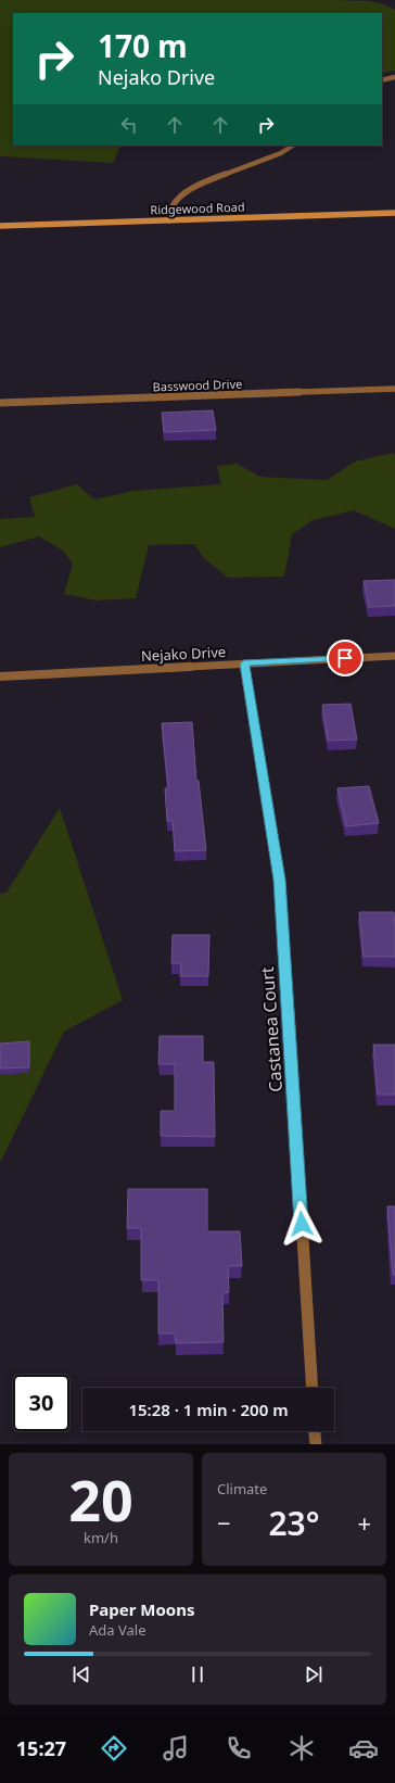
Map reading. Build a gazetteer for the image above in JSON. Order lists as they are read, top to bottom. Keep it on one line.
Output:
{"streets":{"main road":["Ridgewood Road"],"street":["Basswood Drive","Nejako Drive","Castanea Court"]},"crossings":[["Nejako Drive","Castanea Court"]],"page":{"turn":["170 m","Nejako Drive"],"limit":"30","trip":"15:28 · 1 min · 200 m","tile":[["20","km/h"],"Climate"],"heat":["−","23°","+"],"song":["Paper Moons","Ada Vale"],"tabs":"15:27"}}
